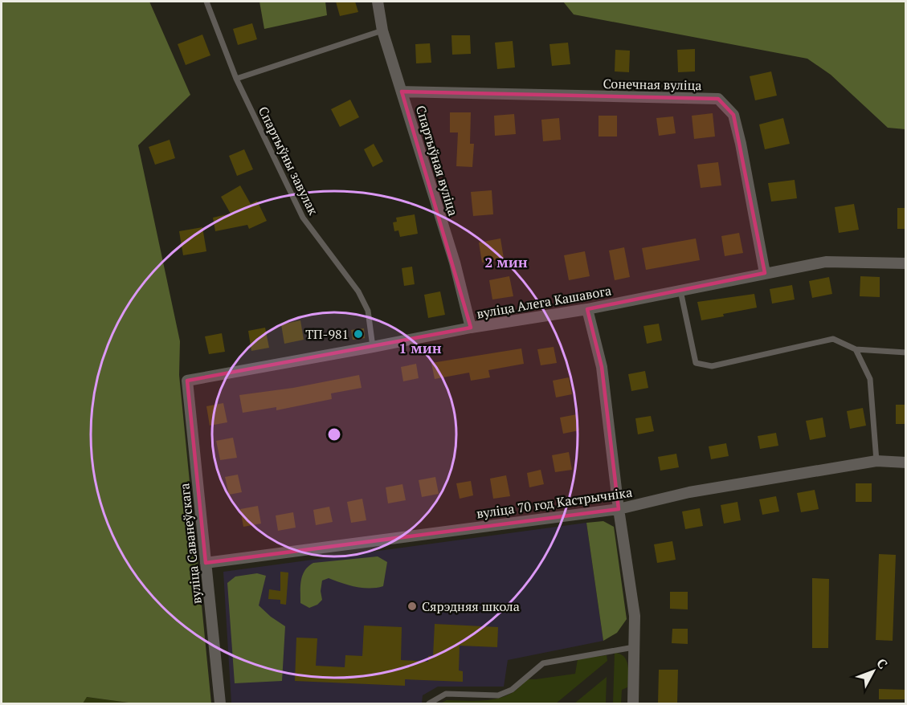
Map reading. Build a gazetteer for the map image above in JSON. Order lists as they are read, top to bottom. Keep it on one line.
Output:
{"streets":{"street":["Сонечная вуліца","Спартыўная вуліца","вуліца Алега Кашавога","вуліца 70 год Кастрычніка","вуліца Саванеўскага"],"lane":["Спартыўны завулак"]},"crossings":[["Сонечная вуліца","Спартыўная вуліца"],["Сонечная вуліца","вуліца Алега Кашавога"],["Спартыўны завулак","вуліца Алега Кашавога"],["Спартыўная вуліца","вуліца Алега Кашавога"],["вуліца Алега Кашавога","вуліца Саванеўскага"],["вуліца 70 год Кастрычніка","вуліца Саванеўскага"]],"places":["ТП-981","Сярэдняя школа"],"north":"top right","rings":["2 мин","1 мин"]}
